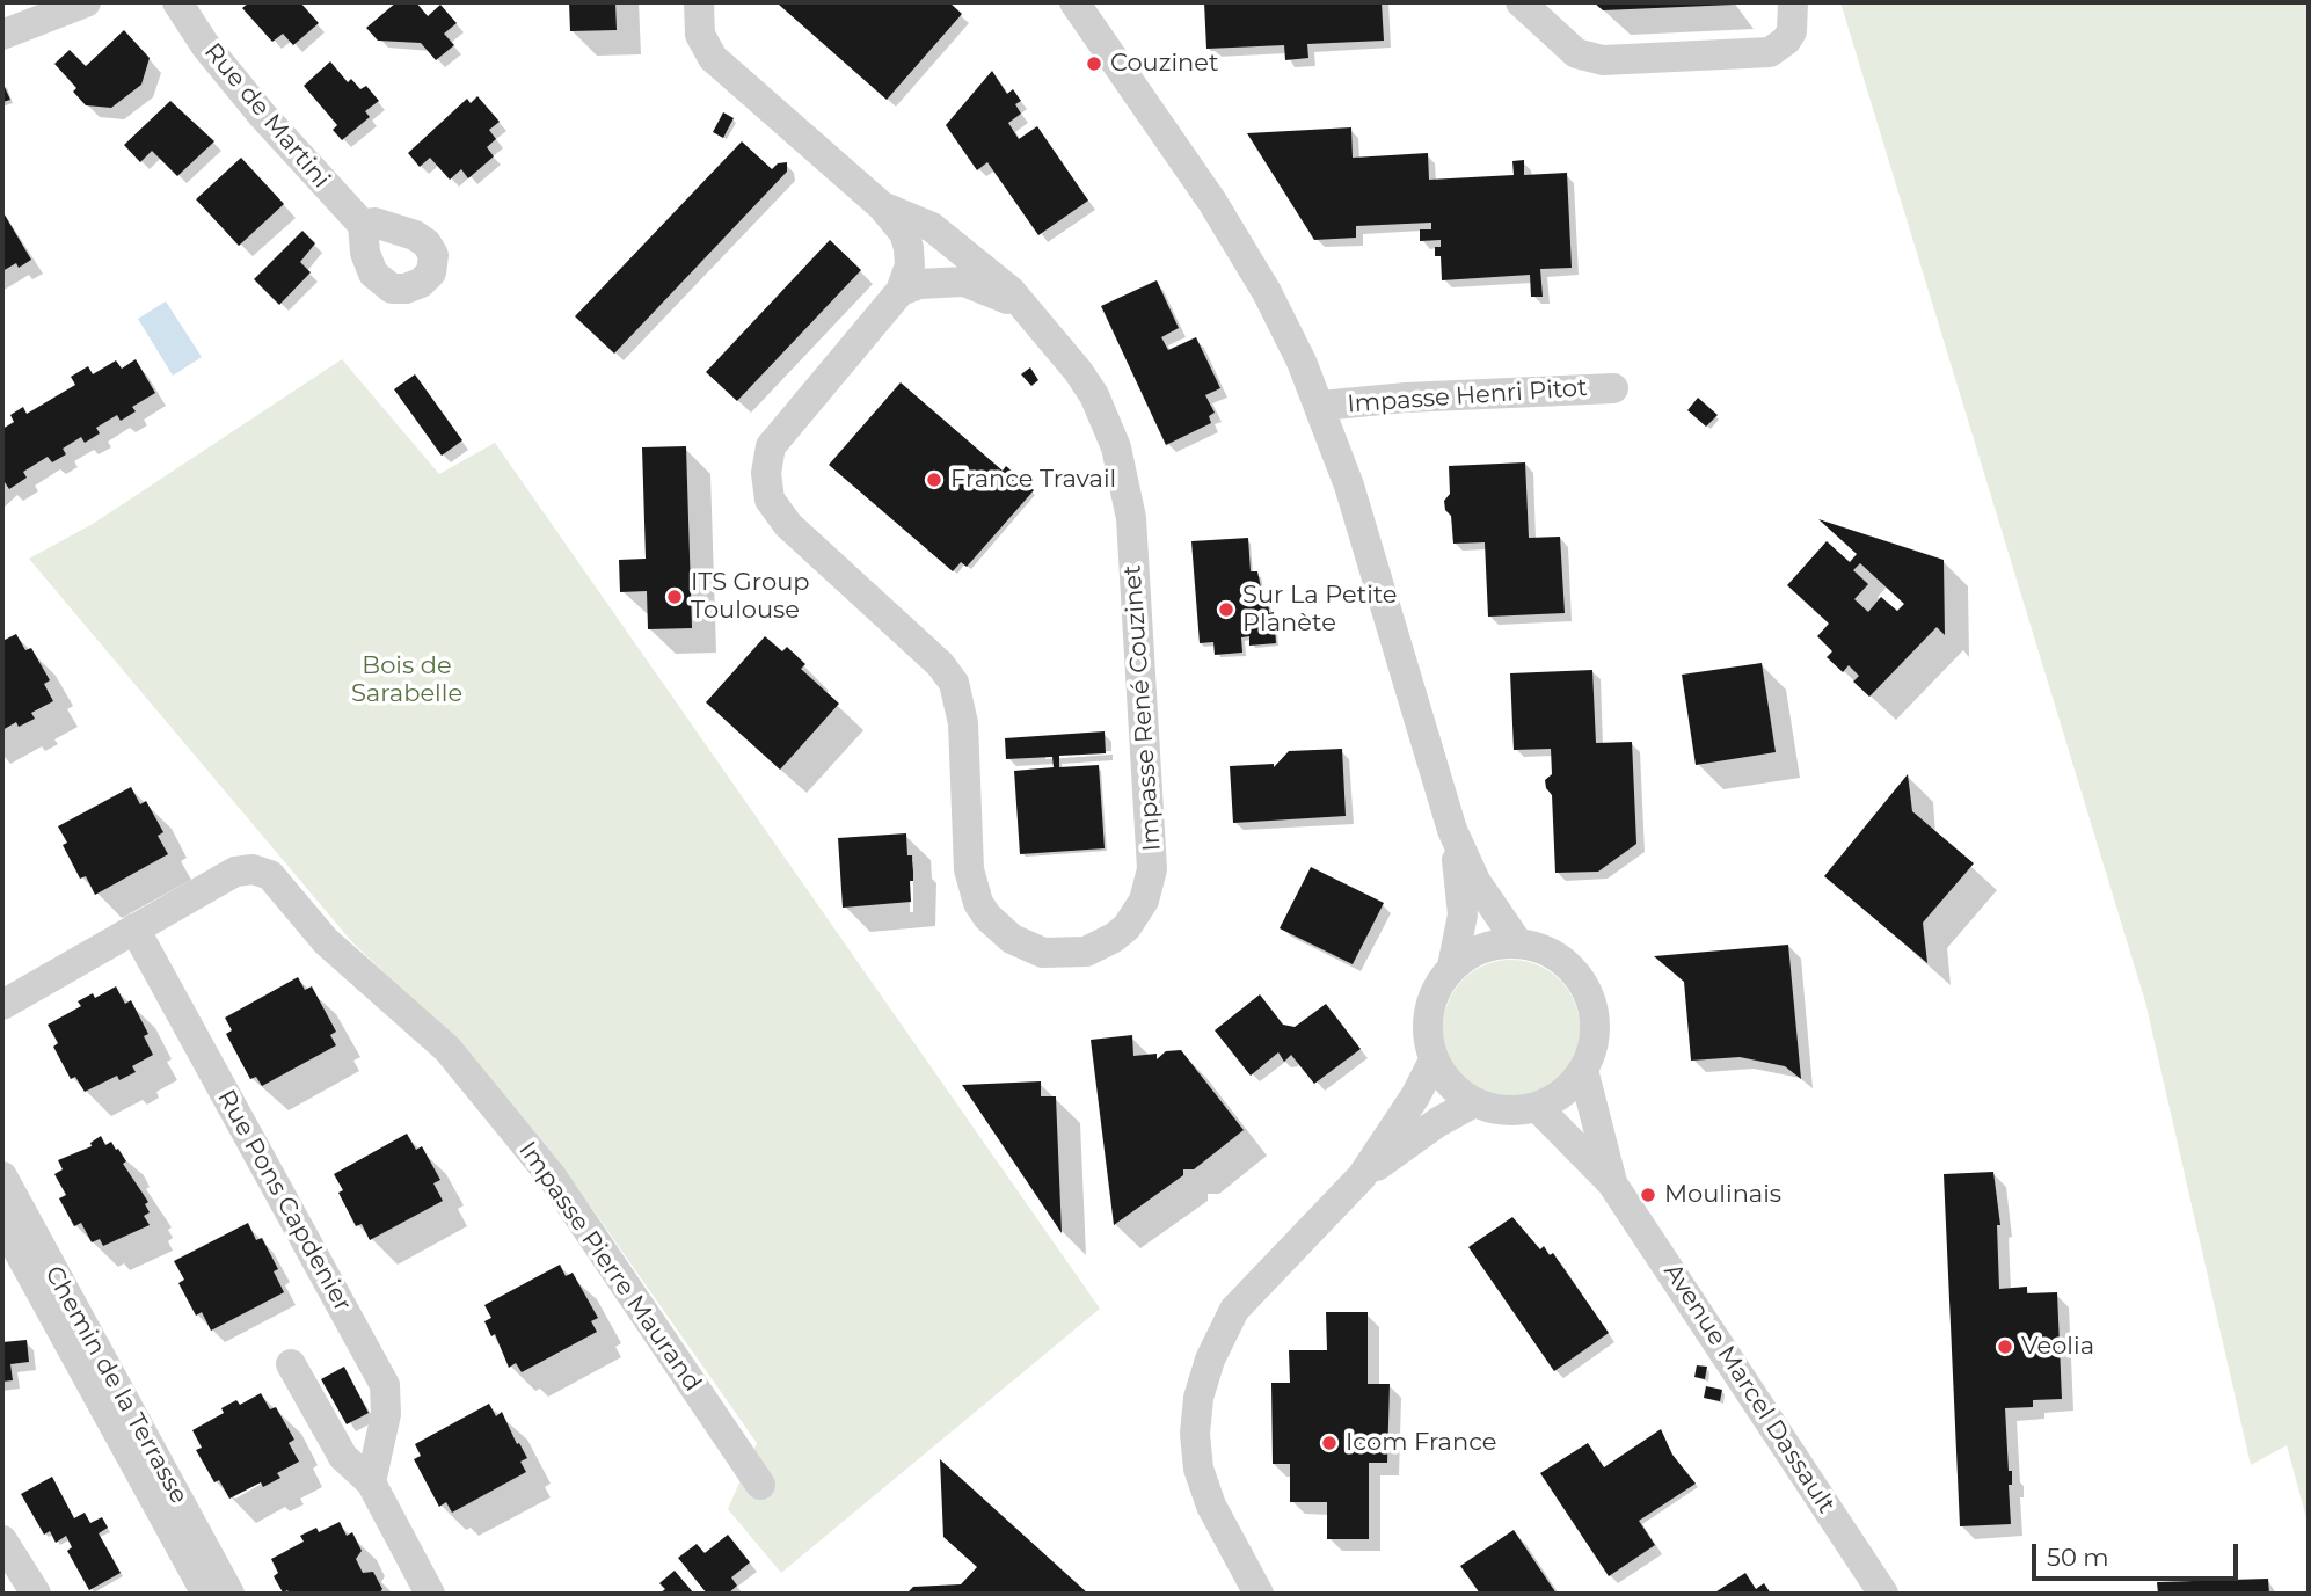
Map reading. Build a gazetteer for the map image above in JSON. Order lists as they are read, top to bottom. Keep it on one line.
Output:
{"streets":{"street":["Rue de Martini","Impasse Henri Pitot","Impasse René Couzinet","Rue Pons Capdenier","Impasse Pierre Maurand","Chemin de la Terrasse","Avenue Marcel Dassault"]},"crossings":[["Rue Pons Capdenier","Impasse Pierre Maurand"]],"parks":["Bois de Sarabelle"],"places":["Couzinet","France Travail","ITS Group Toulouse","Sur La Petite Planète","Moulinais","Veolia","Icom France"],"scale_bar":"50 m"}
